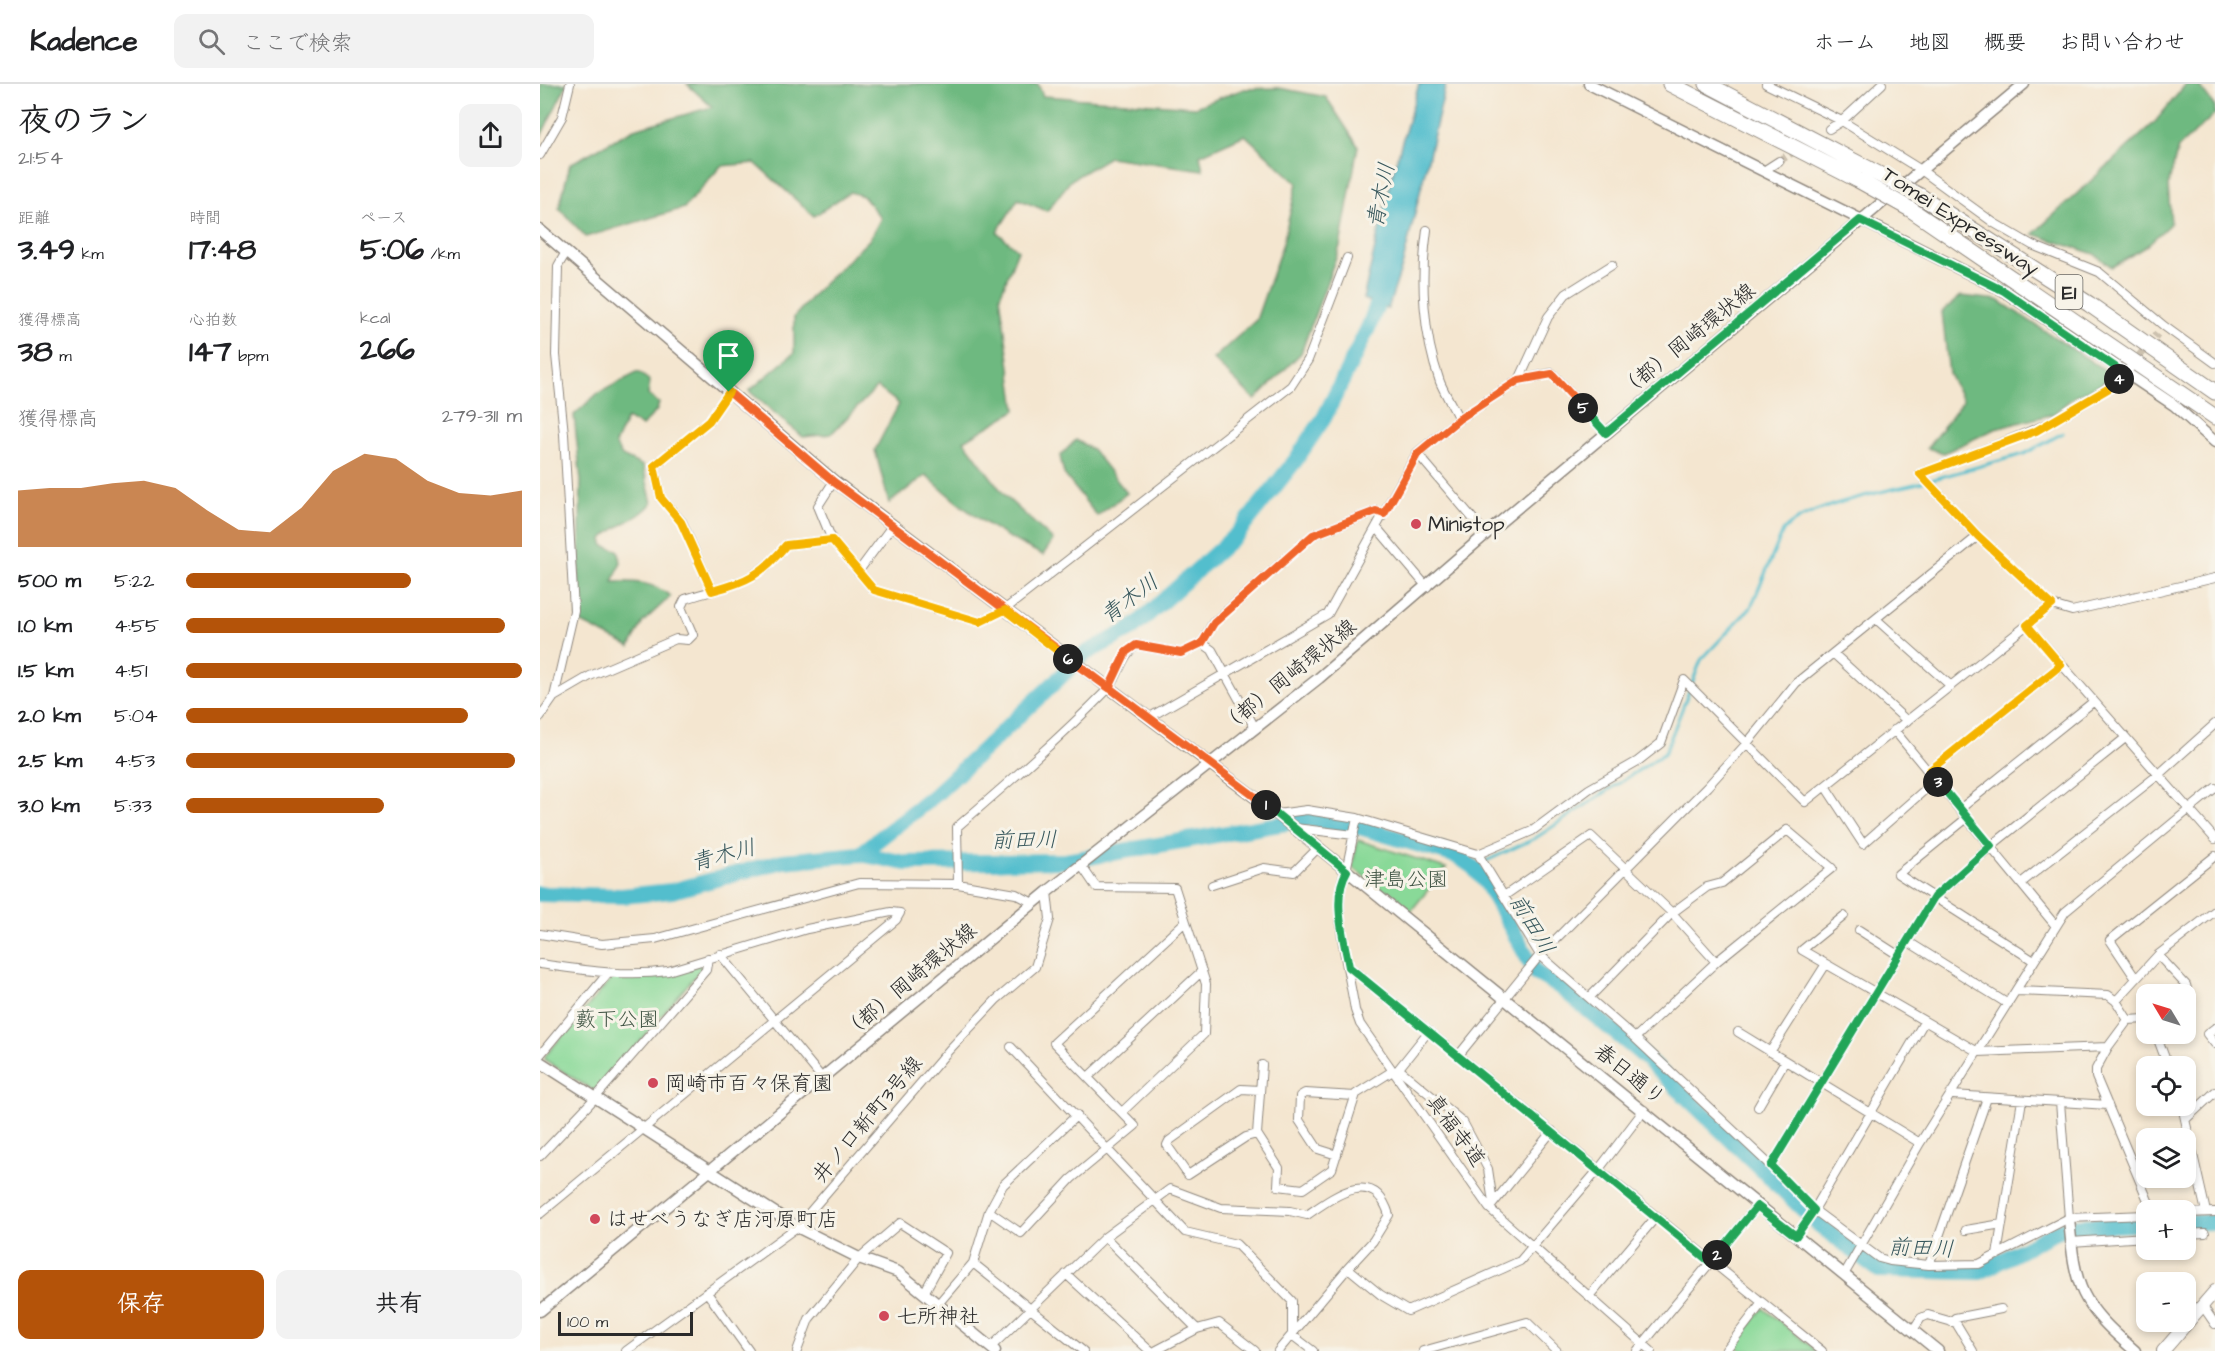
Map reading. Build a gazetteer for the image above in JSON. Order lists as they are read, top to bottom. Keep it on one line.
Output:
{"streets":{"highway":["Tomei Expressway","E1"],"street":["（都）岡崎環状線","春日通り","井ノ口新町3号線","真福寺道"]},"crossings":[["（都）岡崎環状線","井ノ口新町3号線"],["春日通り","真福寺道"]],"water":["青木川","前田川"],"parks":["津島公園","藪下公園"],"places":["Ministop","岡崎市百々保育園","はせべうなぎ店河原町店","七所神社"],"scale_bar":"100 m","north":"top left","page":{"header":"Kadence","search":"ここで検索","nav":["ホーム","地図","概要","お問い合わせ"],"heading":["夜のラン","21:54"],"stats":[["距離","3.49 km"],["時間","17:48"],["ペース","5:06 /km"],["獲得標高","38 m"],["心拍数","147 bpm"],["kcal","266"]],"pins":["4","5","6","3","1","2"],"chart":["獲得標高","279–311 m"],"list":[{"name":"500 m","note":"5:22"},{"name":"1.0 km","note":"4:55"},{"name":"1.5 km","note":"4:51"},{"name":"2.0 km","note":"5:04"},{"name":"2.5 km","note":"4:53"},{"name":"3.0 km","note":"5:33"}],"map_buttons":["+","−"],"buttons":["保存","共有"],"scale":"100 m"}}
